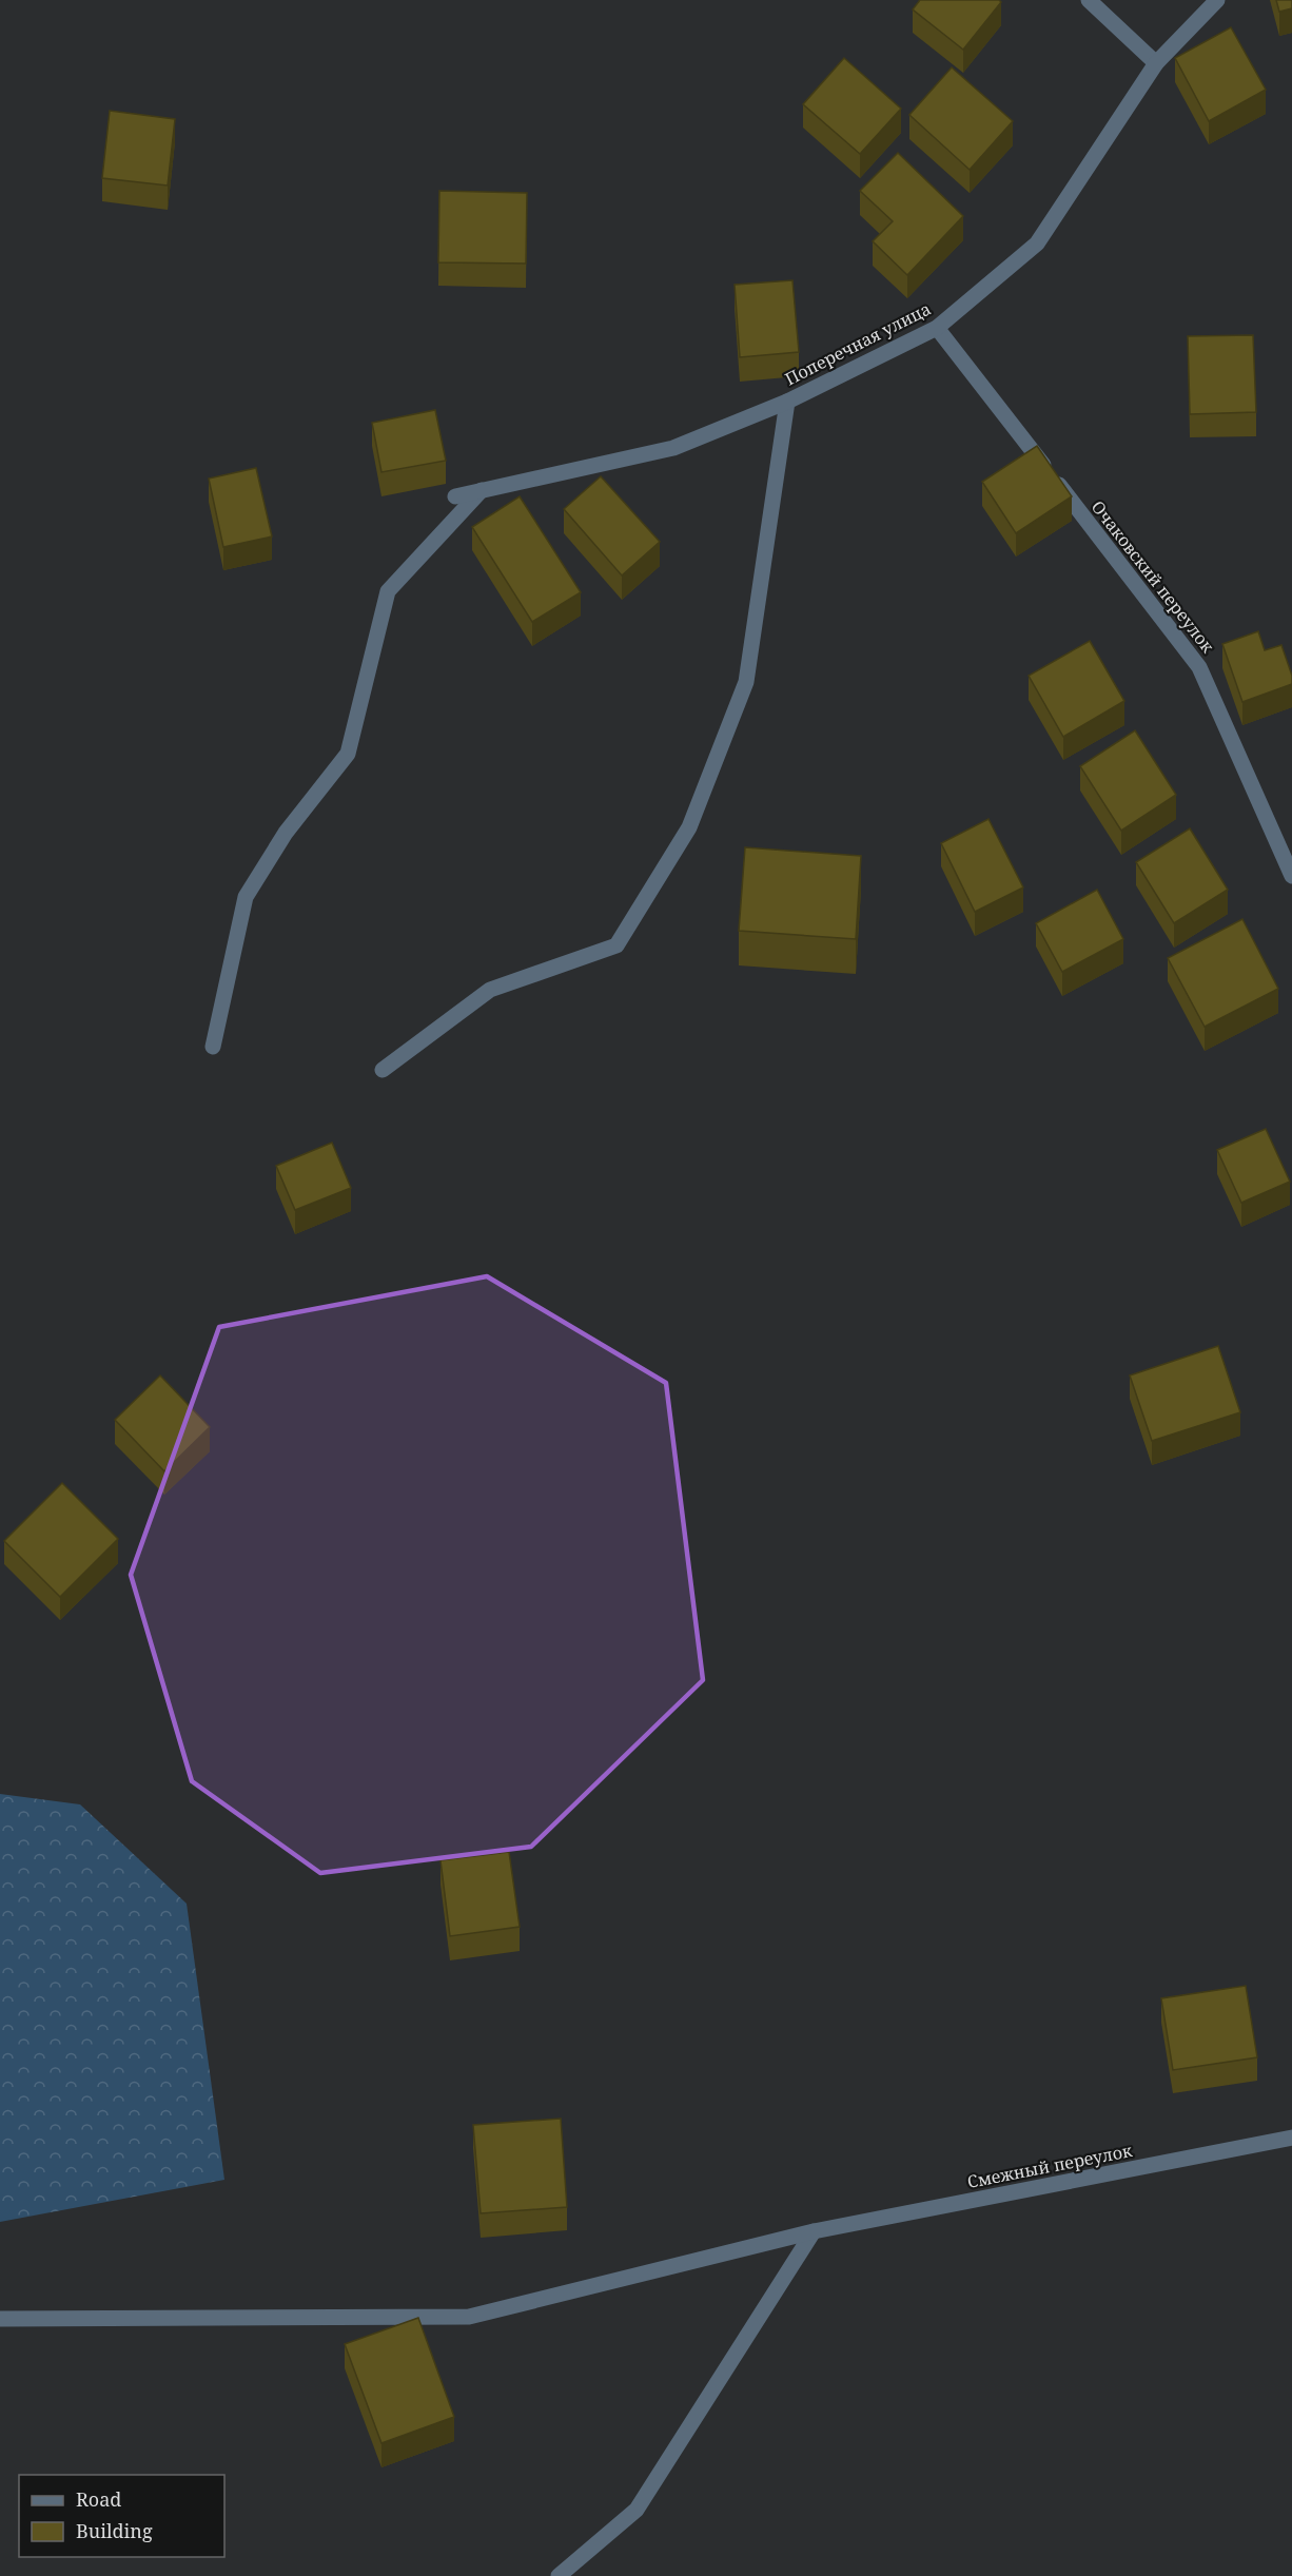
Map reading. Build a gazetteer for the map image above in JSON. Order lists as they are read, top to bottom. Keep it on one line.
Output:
{"streets":{"street":["Поперечная улица","Очаковский переулок","Смежный переулок"]},"crossings":[["Поперечная улица","Очаковский переулок"]],"legend":["Road","Building"]}
